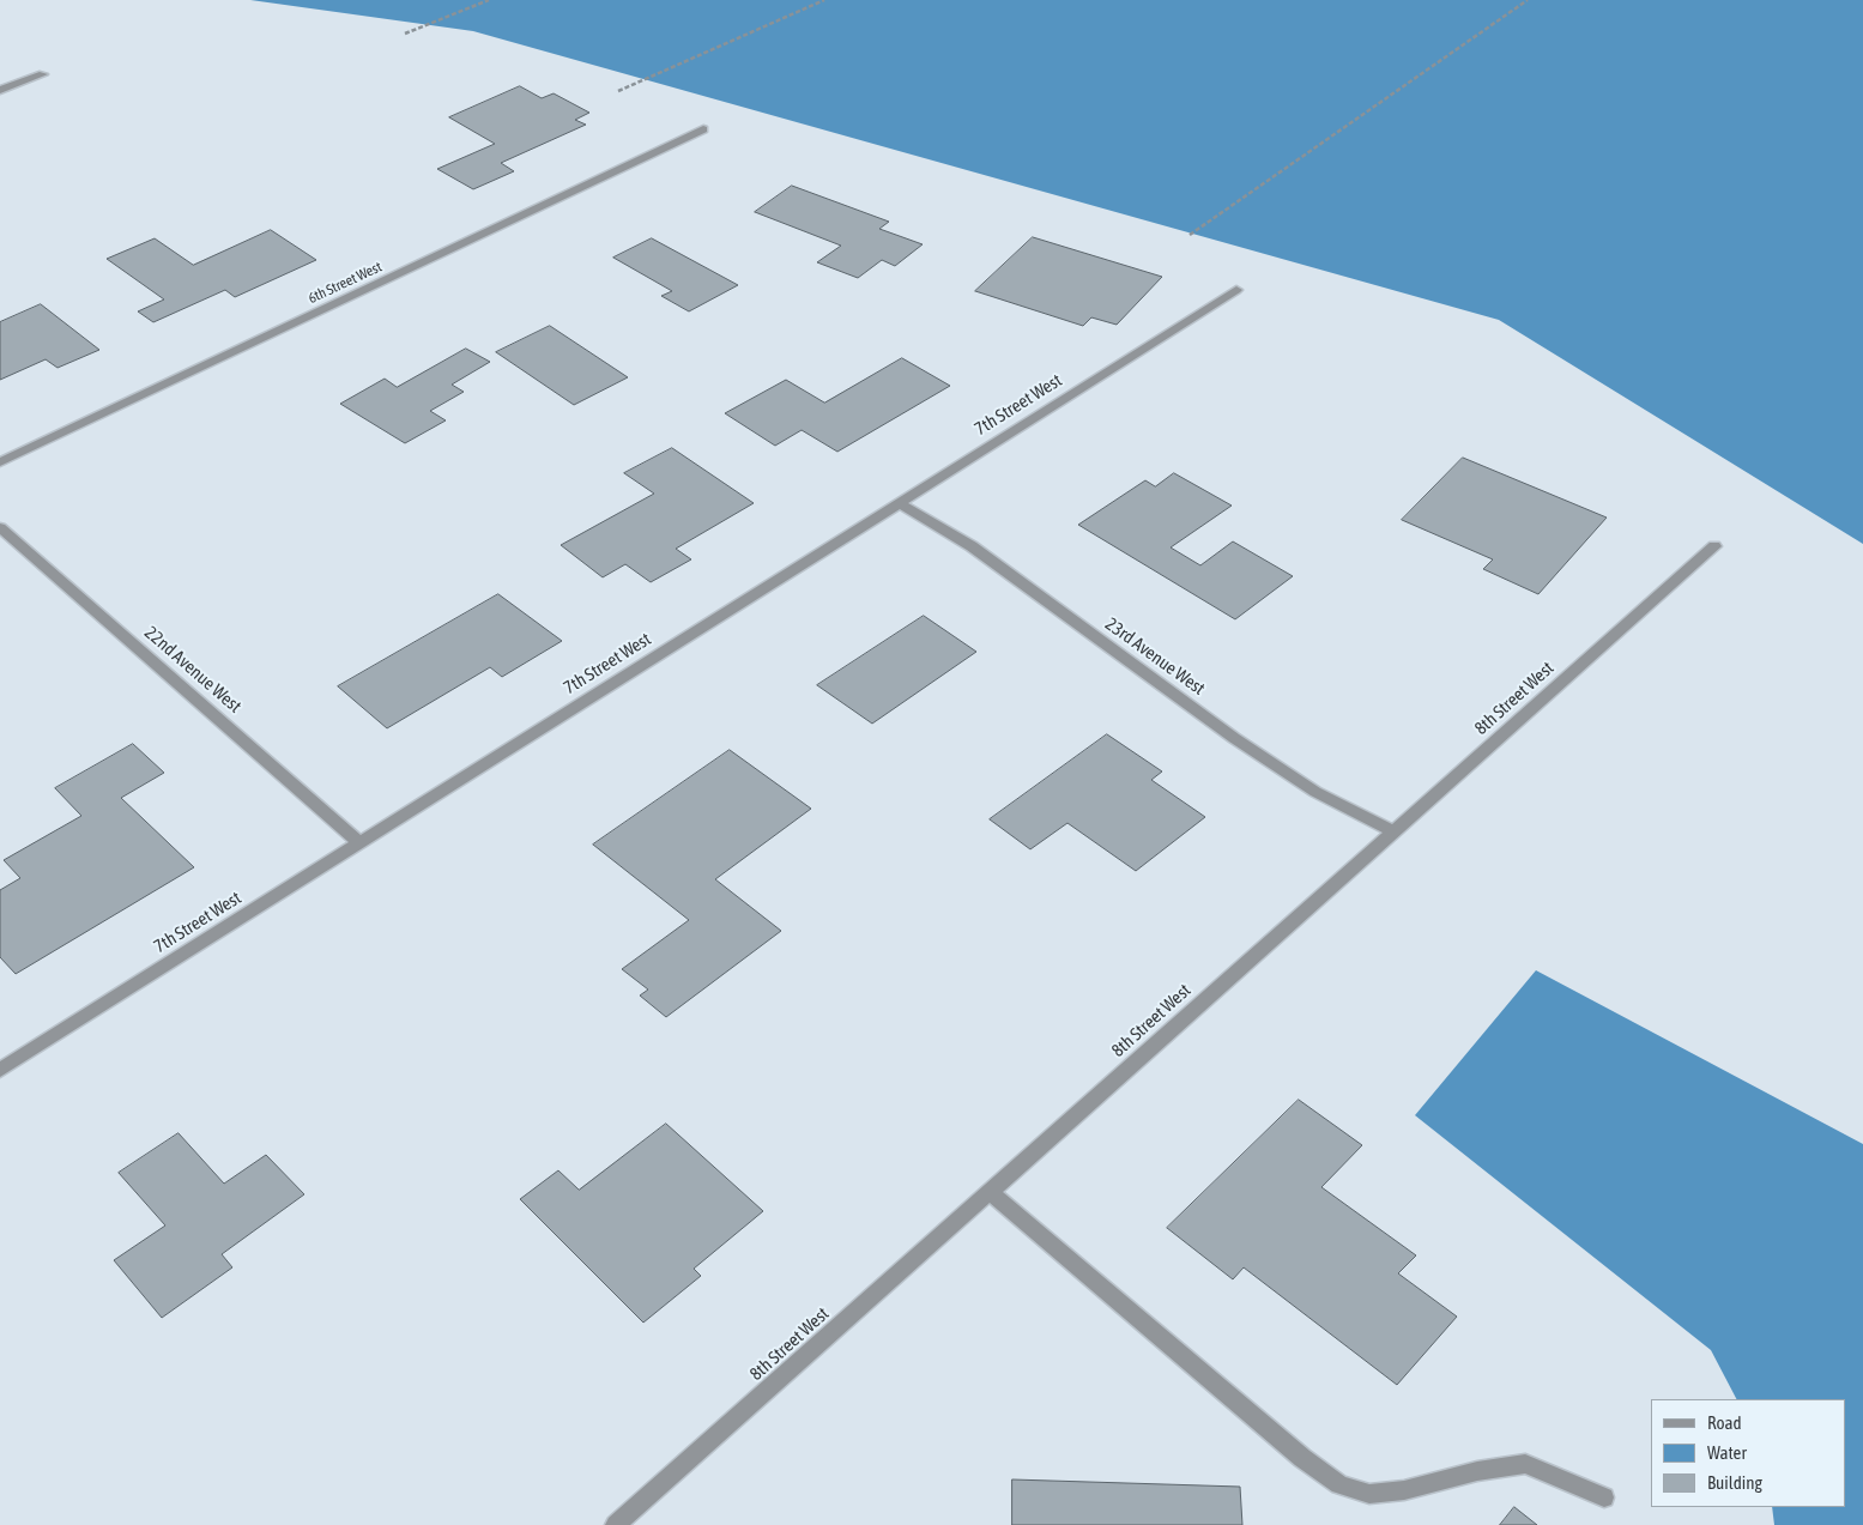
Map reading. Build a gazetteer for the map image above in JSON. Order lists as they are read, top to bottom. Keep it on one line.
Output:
{"streets":{"street":["6th Street West","7th Street West","23rd Avenue West","22nd Avenue West","8th Street West"]},"crossings":[["7th Street West","23rd Avenue West"],["7th Street West","22nd Avenue West"],["23rd Avenue West","8th Street West"]],"legend":["Road","Water","Building"]}
